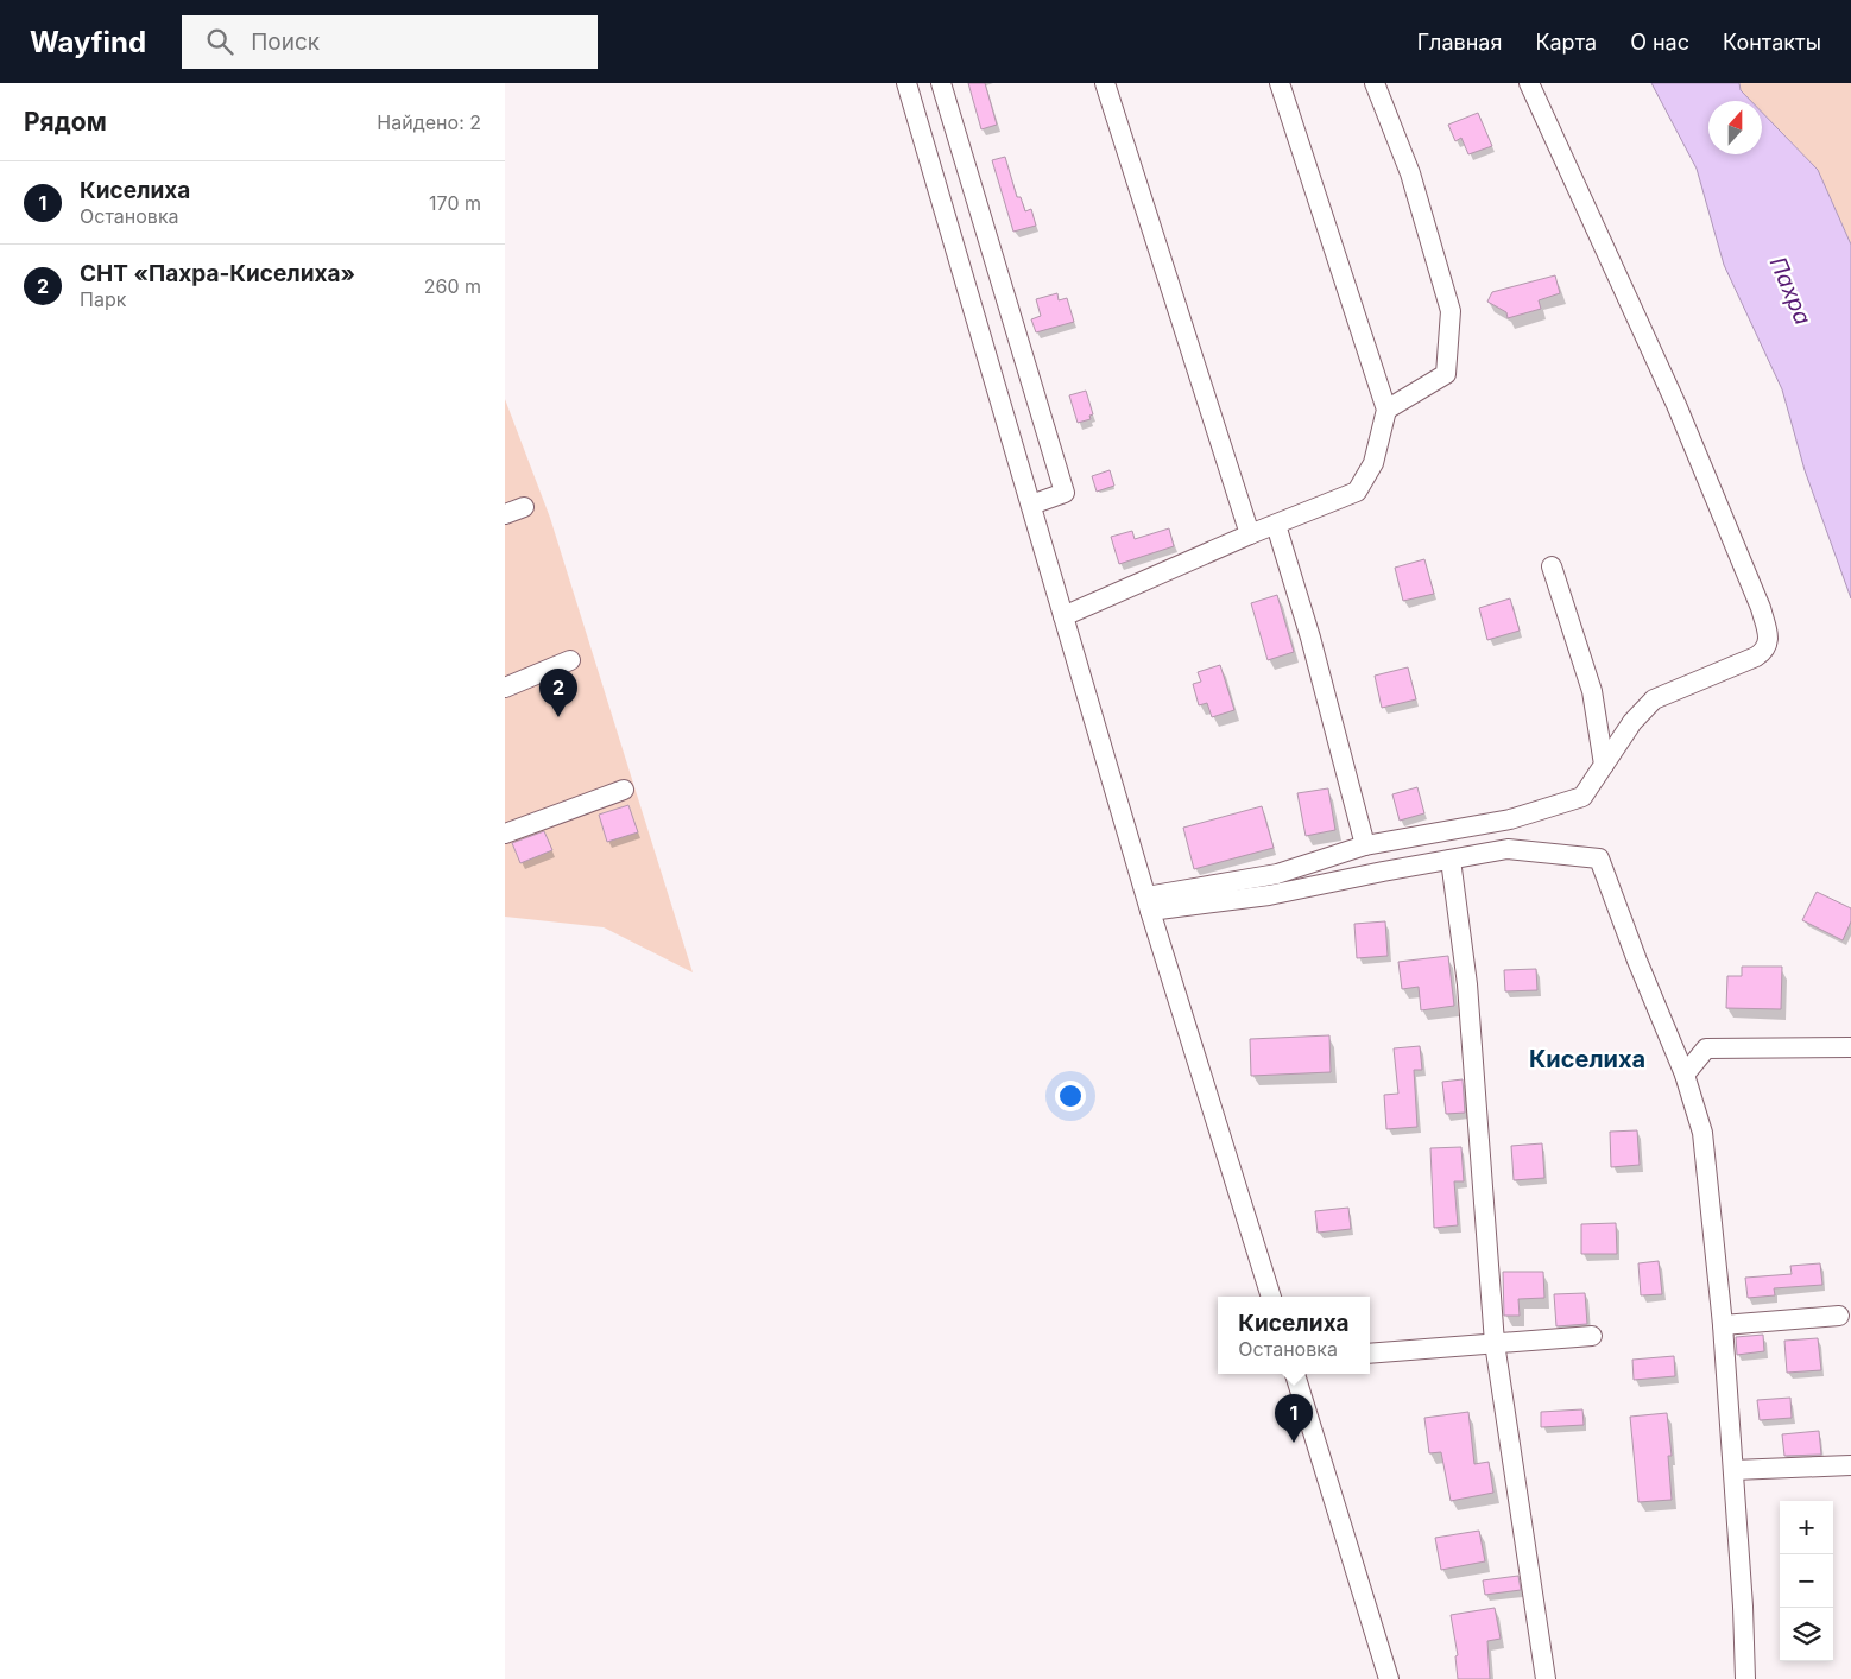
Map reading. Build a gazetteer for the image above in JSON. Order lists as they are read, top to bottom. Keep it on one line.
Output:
{"districts":["Киселиха"],"water":["Пахра"],"north":"top","page":{"header":"Wayfind","search":"Поиск","nav":["Главная","Карта","О нас","Контакты"],"heading":["Рядом","Найдено: 2"],"list":[{"mark":"1","name":"Киселиха","note":"Остановка","value":"170 m"},{"mark":"2","name":"СНТ «Пахра-Киселиха»","note":"Парк","value":"260 m"}],"pins":["2","1"],"popup":["Киселиха","Остановка"],"map_buttons":["+","−"]}}
